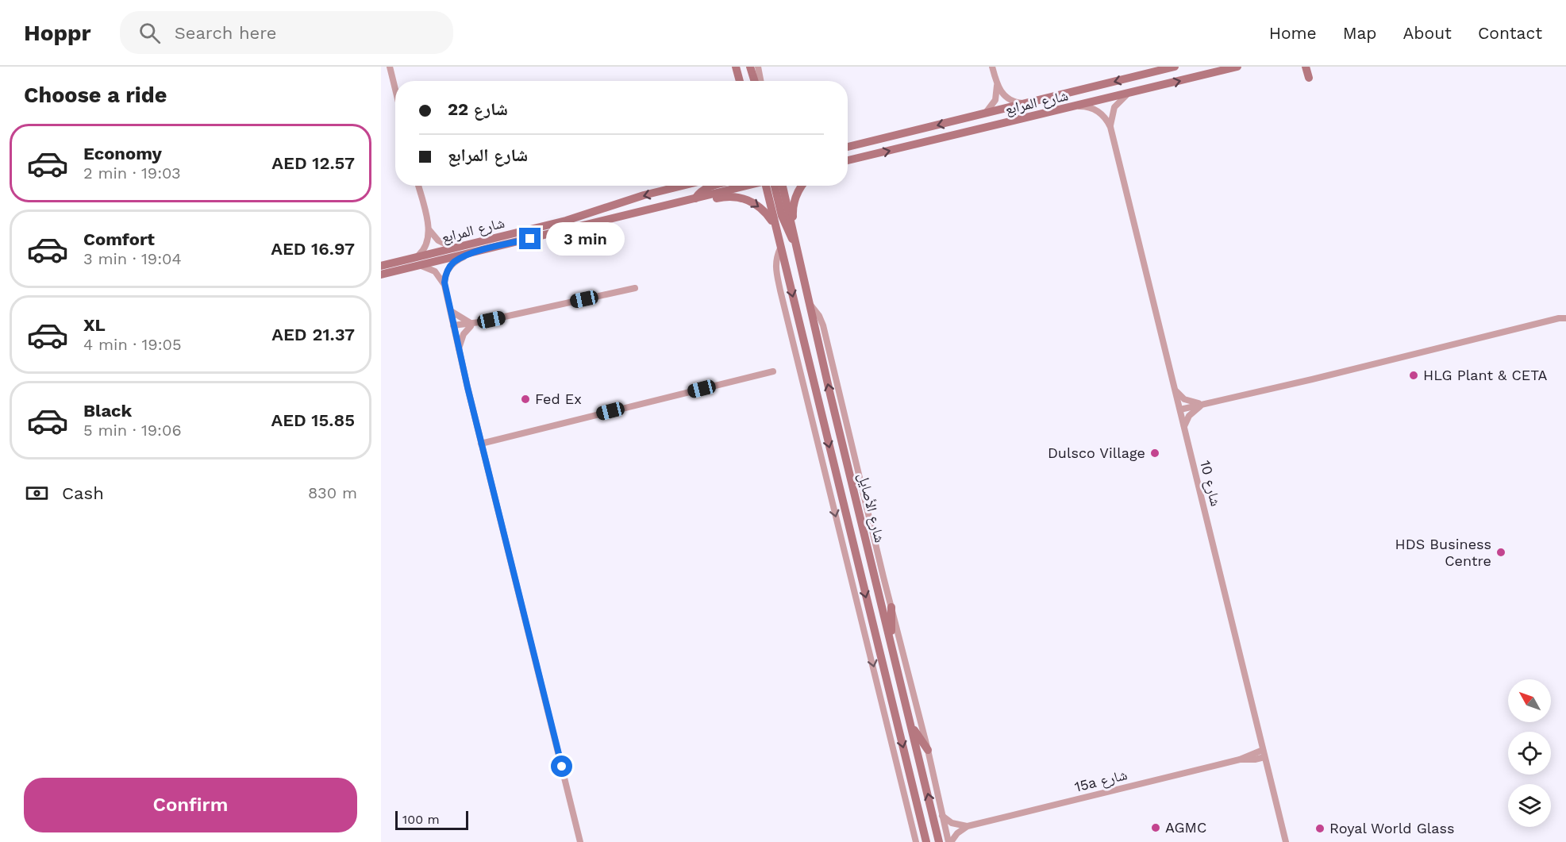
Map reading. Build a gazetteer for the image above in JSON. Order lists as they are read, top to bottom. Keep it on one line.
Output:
{"streets":{"main road":["شارع المرابع","شارع الأصايل"],"street":["شارع 10","15a شارع"]},"crossings":[["شارع المرابع","شارع 10"],["شارع 10","15a شارع"]],"places":["HLG Plant & CETA","Fed Ex","Dulsco Village","HDS Business Centre","AGMC","Royal World Glass"],"scale_bar":"100 m","north":"top left","page":{"header":"Hoppr","search":"Search here","nav":["Home","Map","About","Contact"],"heading":"Choose a ride","banner":["شارع 22","شارع المرابع"],"list":[{"name":"Economy","note":"2 min · 19:03","value":"AED 12.57"},{"name":"Comfort","note":"3 min · 19:04","value":"AED 16.97"},{"name":"XL","note":"4 min · 19:05","value":"AED 21.37"},{"name":"Black","note":"5 min · 19:06","value":"AED 15.85"}],"bubble":"3 min","pay":["Cash","830 m"],"buttons":"Confirm","scale":"100 m"}}
